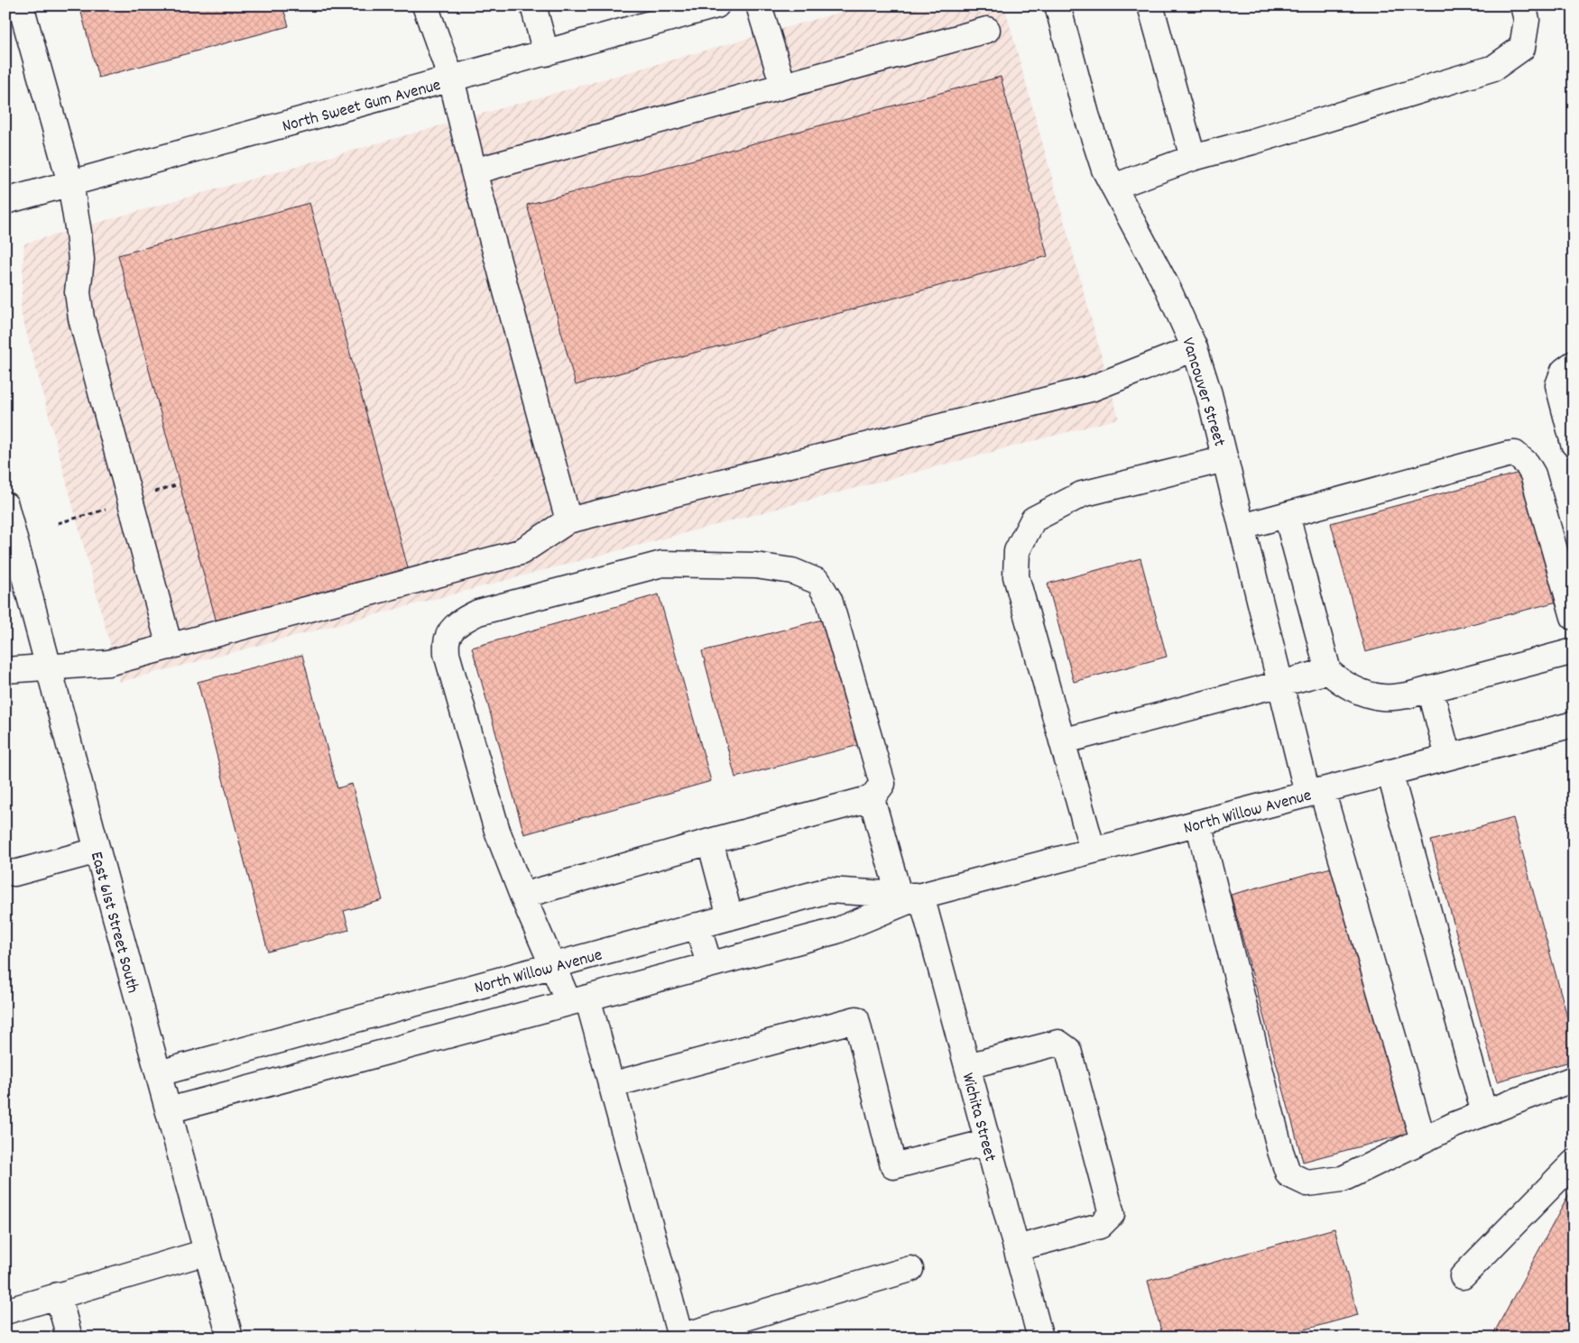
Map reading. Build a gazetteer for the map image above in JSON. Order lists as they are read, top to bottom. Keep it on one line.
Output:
{"streets":{"street":["North Sweet Gum Avenue","Vancouver Street","North Willow Avenue","East 61st Street South","Wichita Street"]},"crossings":[["Vancouver Street","North Willow Avenue"],["North Willow Avenue","East 61st Street South"],["North Willow Avenue","Wichita Street"]]}
